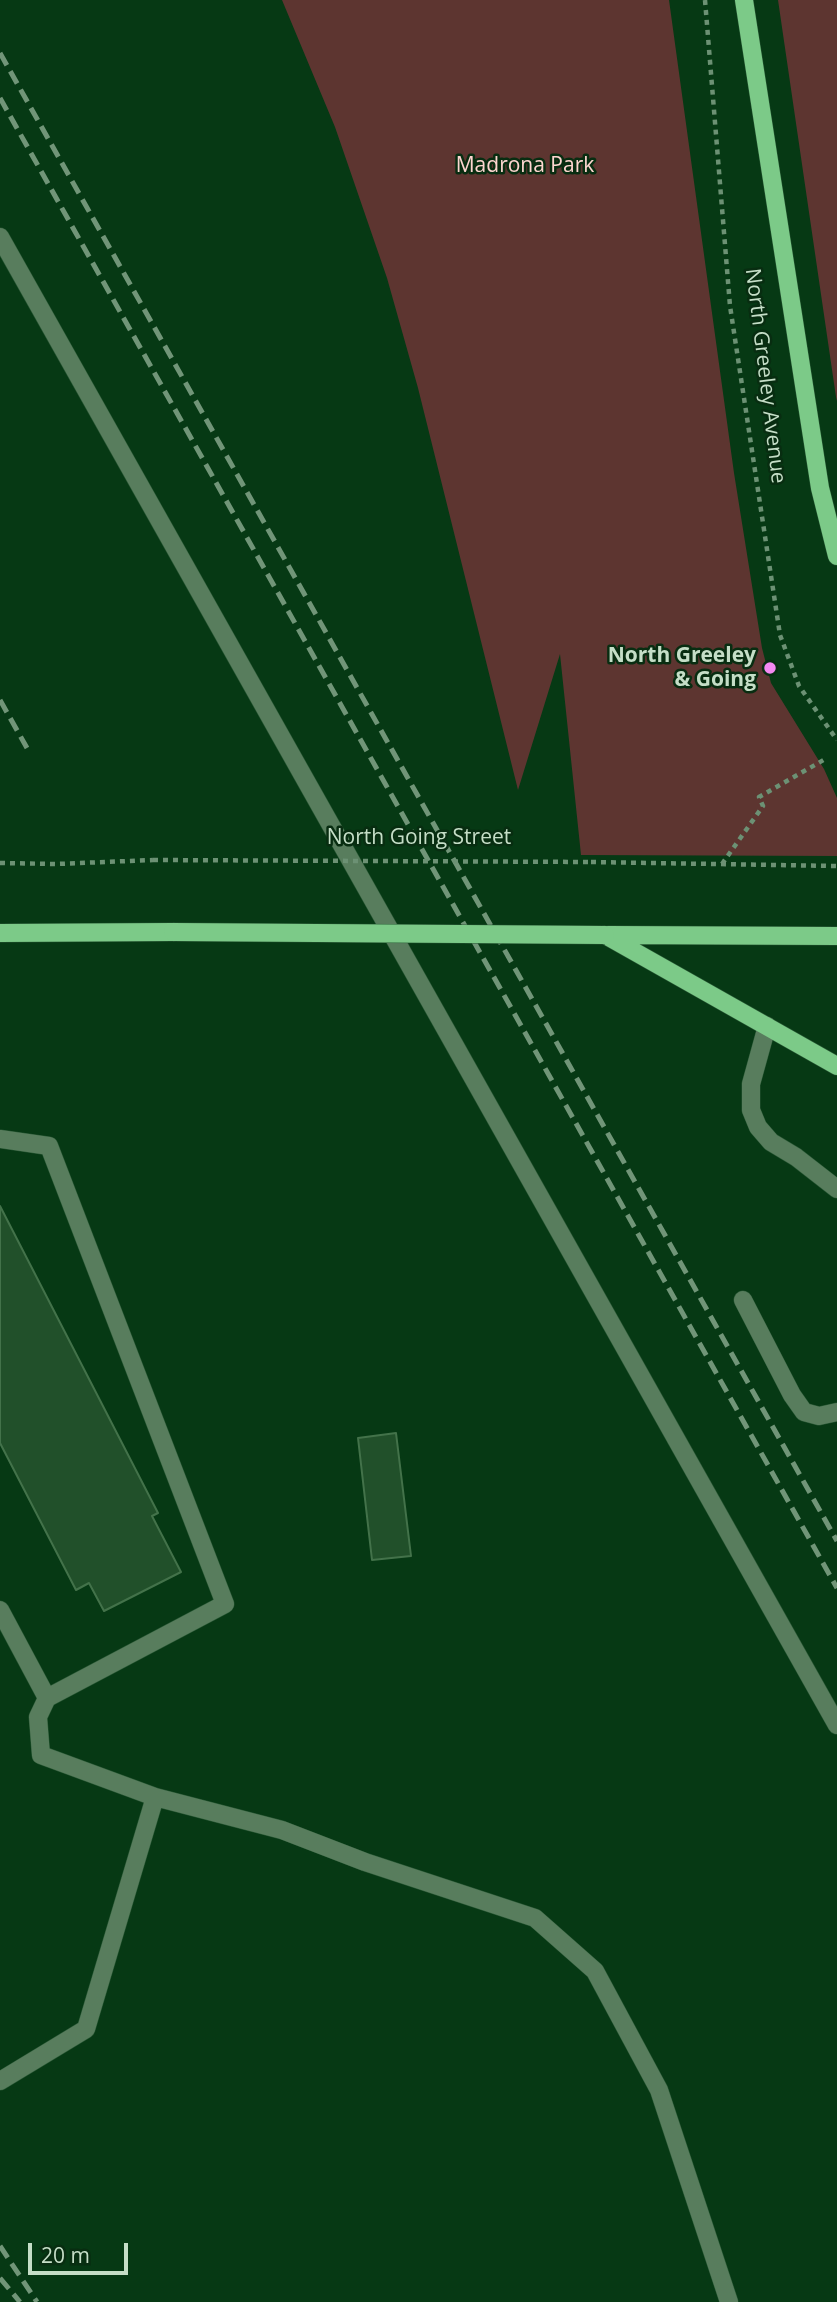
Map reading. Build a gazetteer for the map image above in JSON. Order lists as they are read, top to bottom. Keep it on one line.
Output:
{"streets":{"main road":["North Greeley Avenue"],"path":["North Going Street"]},"parks":["Madrona Park"],"places":["North Greeley & Going"],"scale_bar":"20 m"}
